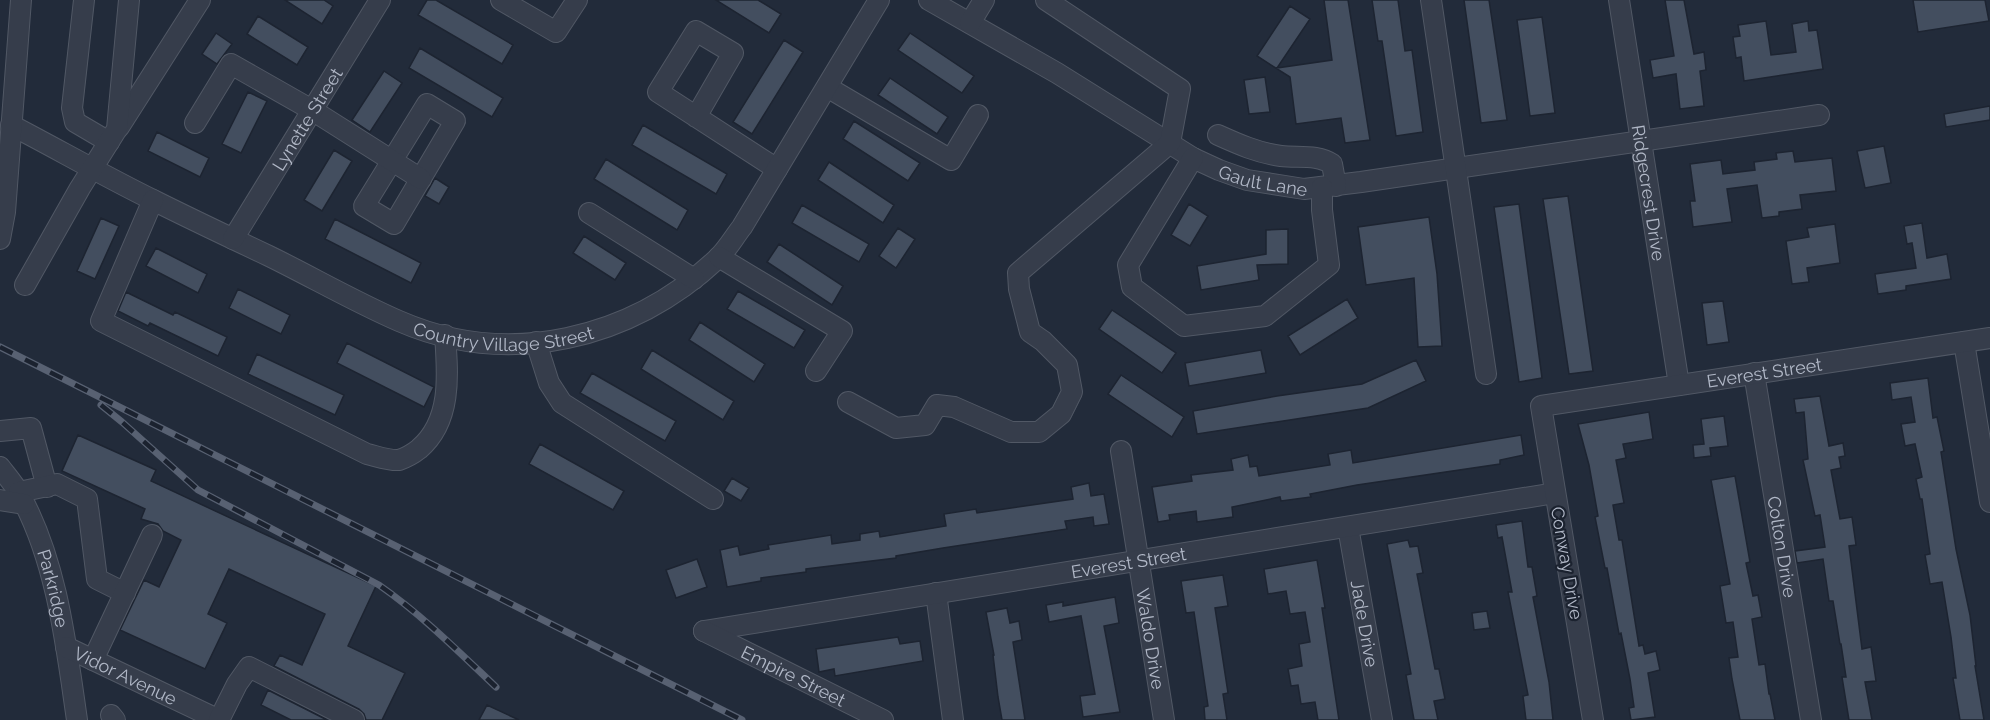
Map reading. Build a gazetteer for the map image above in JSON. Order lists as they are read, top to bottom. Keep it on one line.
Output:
{"streets":{"street":["Lynette Street","Gault Lane","Ridgecrest Drive","Country Village Street","Everest Street","Colton Drive","Conway Drive","Parkridge","Jade Drive","Waldo Drive","Vidor Avenue","Empire Street"]},"crossings":[["Lynette Street","Country Village Street"],["Gault Lane","Ridgecrest Drive"],["Ridgecrest Drive","Everest Street"],["Everest Street","Colton Drive"],["Everest Street","Conway Drive"],["Everest Street","Jade Drive"],["Everest Street","Waldo Drive"],["Everest Street","Empire Street"],["Parkridge","Vidor Avenue"]]}
